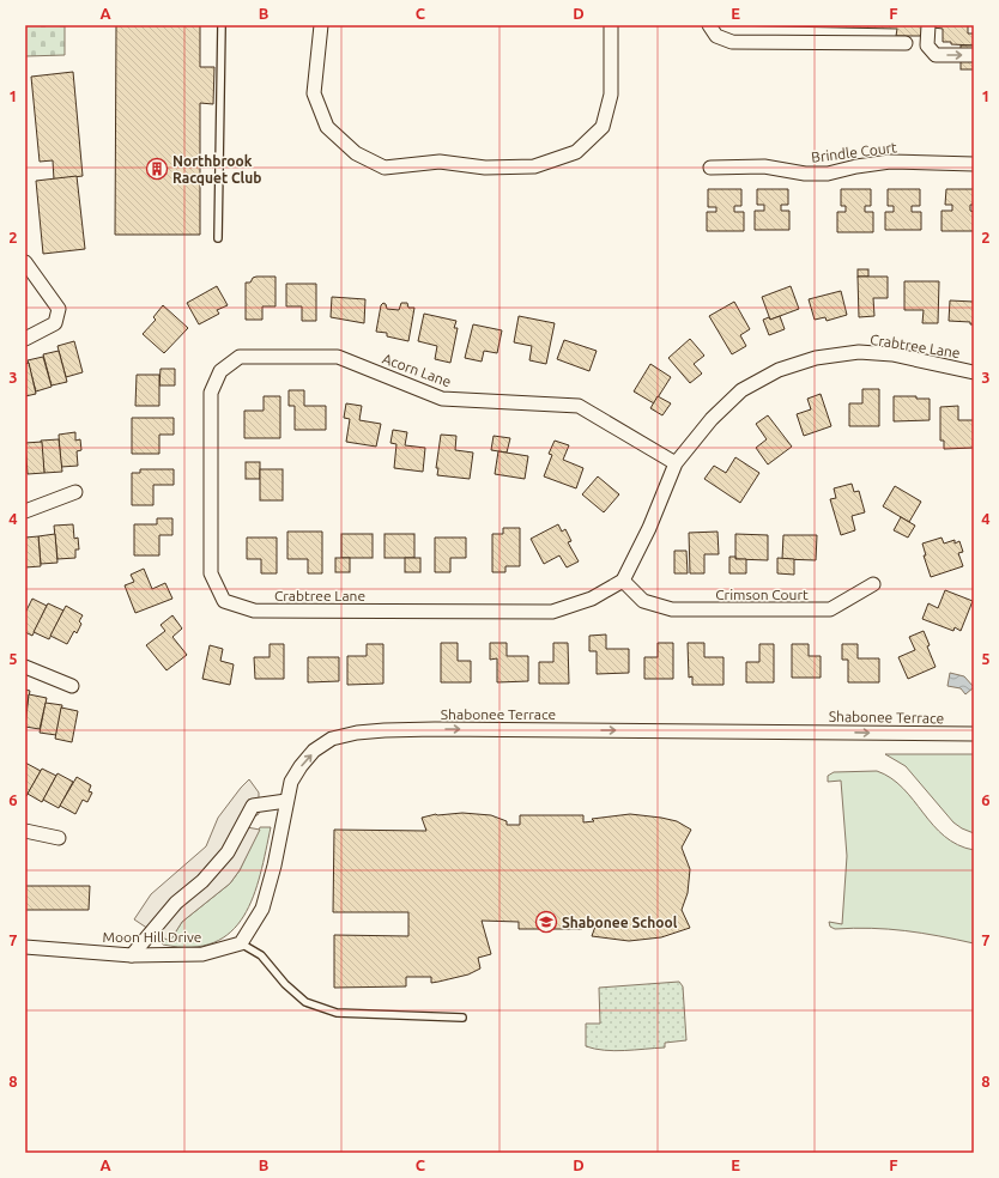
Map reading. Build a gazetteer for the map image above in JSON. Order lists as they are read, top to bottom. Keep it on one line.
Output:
{"streets":{"street":["Brindle Court","Crabtree Lane","Acorn Lane","Crimson Court","Shabonee Terrace","Moon Hill Drive"]},"crossings":[["Crabtree Lane","Acorn Lane"],["Crabtree Lane","Crimson Court"]],"one_way":["Shabonee Terrace"],"places":{"building":["Northbrook Racquet Club"],"school or university":["Shabonee School"]},"grid":{"columns":["A","B","C","D","E","F"],"rows":["1","2","3","4","5","6","7","8"]}}
